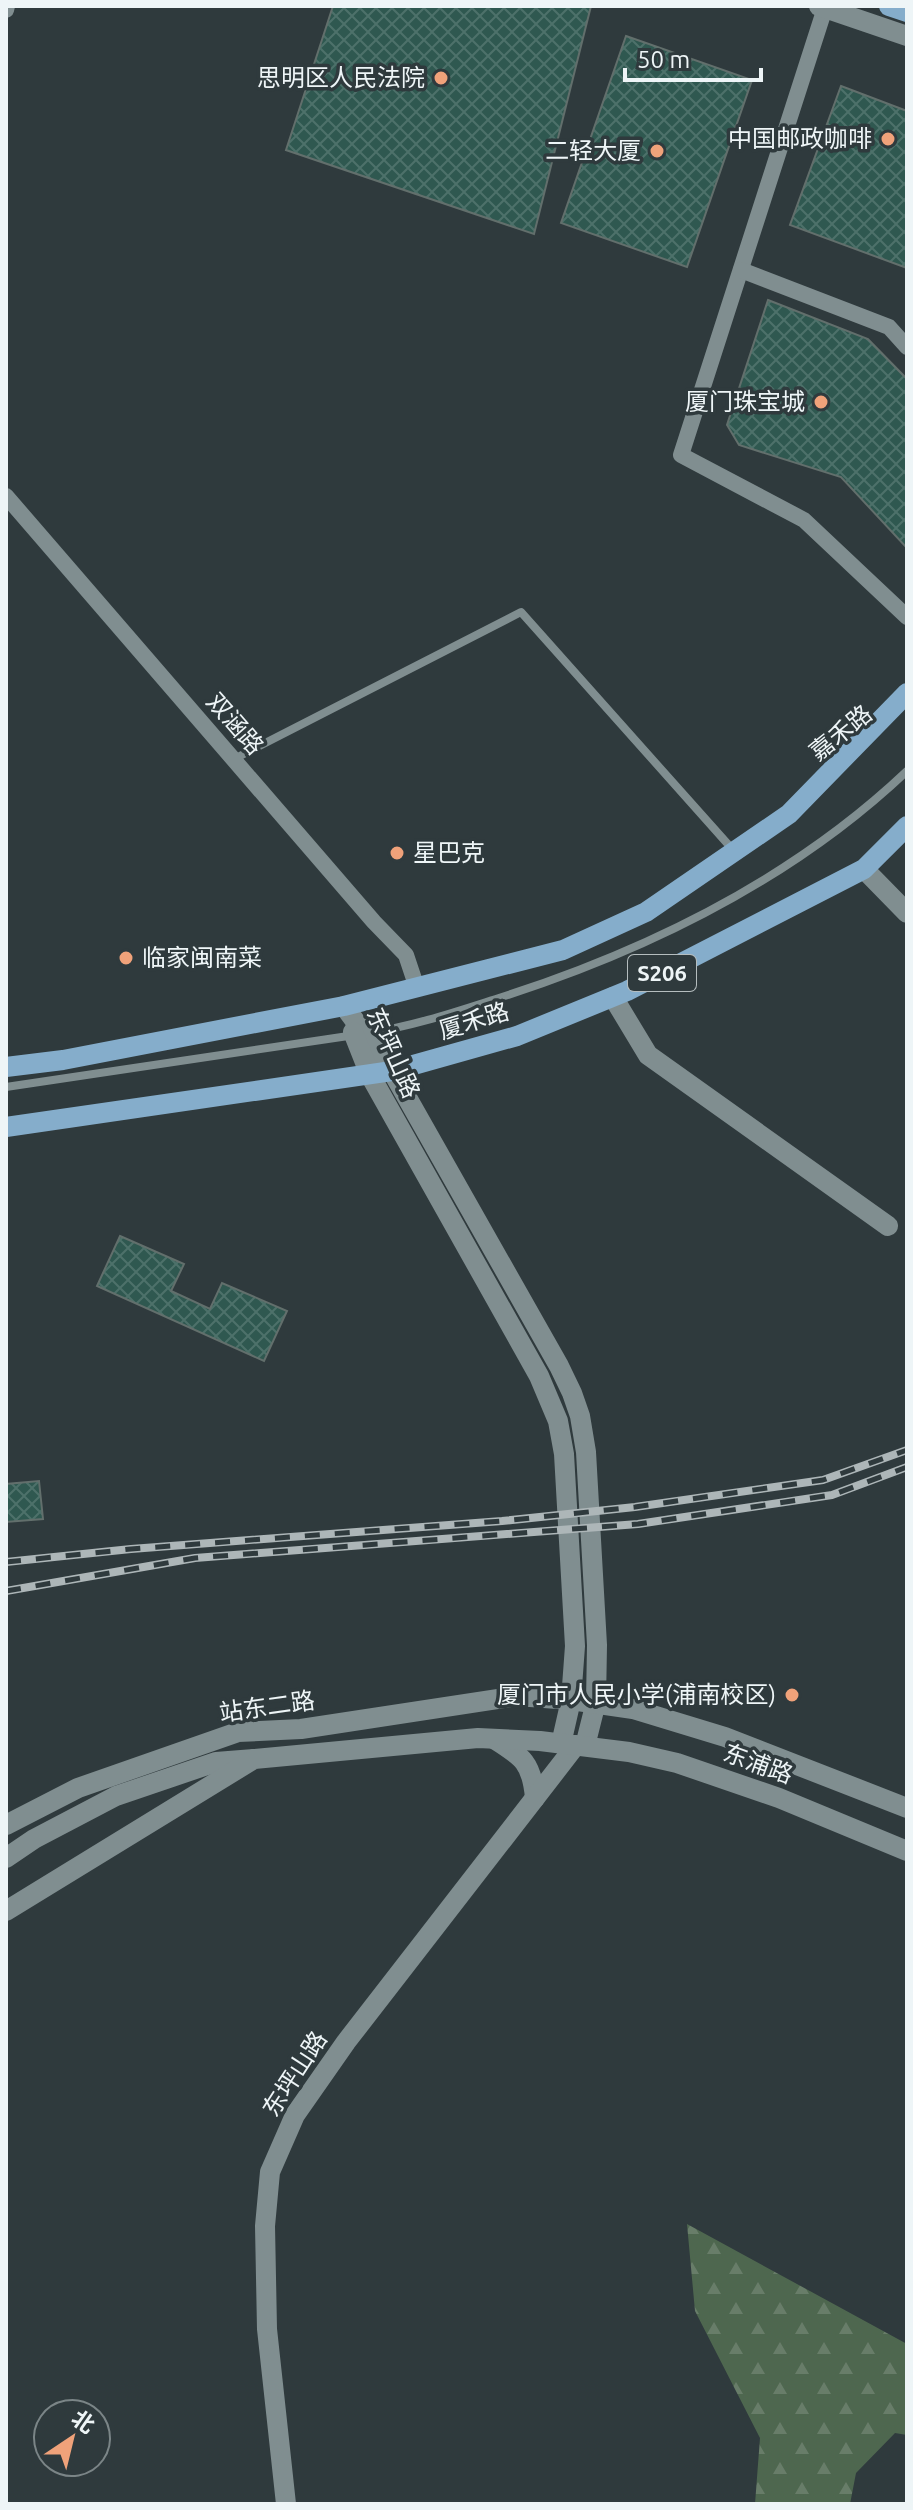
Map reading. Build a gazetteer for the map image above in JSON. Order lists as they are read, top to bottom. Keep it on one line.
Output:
{"streets":{"main road":["嘉禾路","S206","厦禾路","东坪山路","站东二路","东浦路"],"street":["双涵路"]},"crossings":[["双涵路","S206"],["双涵路","厦禾路"],["嘉禾路","S206"],["S206","厦禾路"],["厦禾路","东坪山路"],["东坪山路","站东二路"],["东坪山路","东浦路"],["站东二路","东浦路"]],"places":["思明区人民法院","中国邮政咖啡","二轻大厦","厦门珠宝城","星巴克","临家闽南菜","厦门市人民小学(浦南校区)"],"scale_bar":"50 m","north":"top right"}
